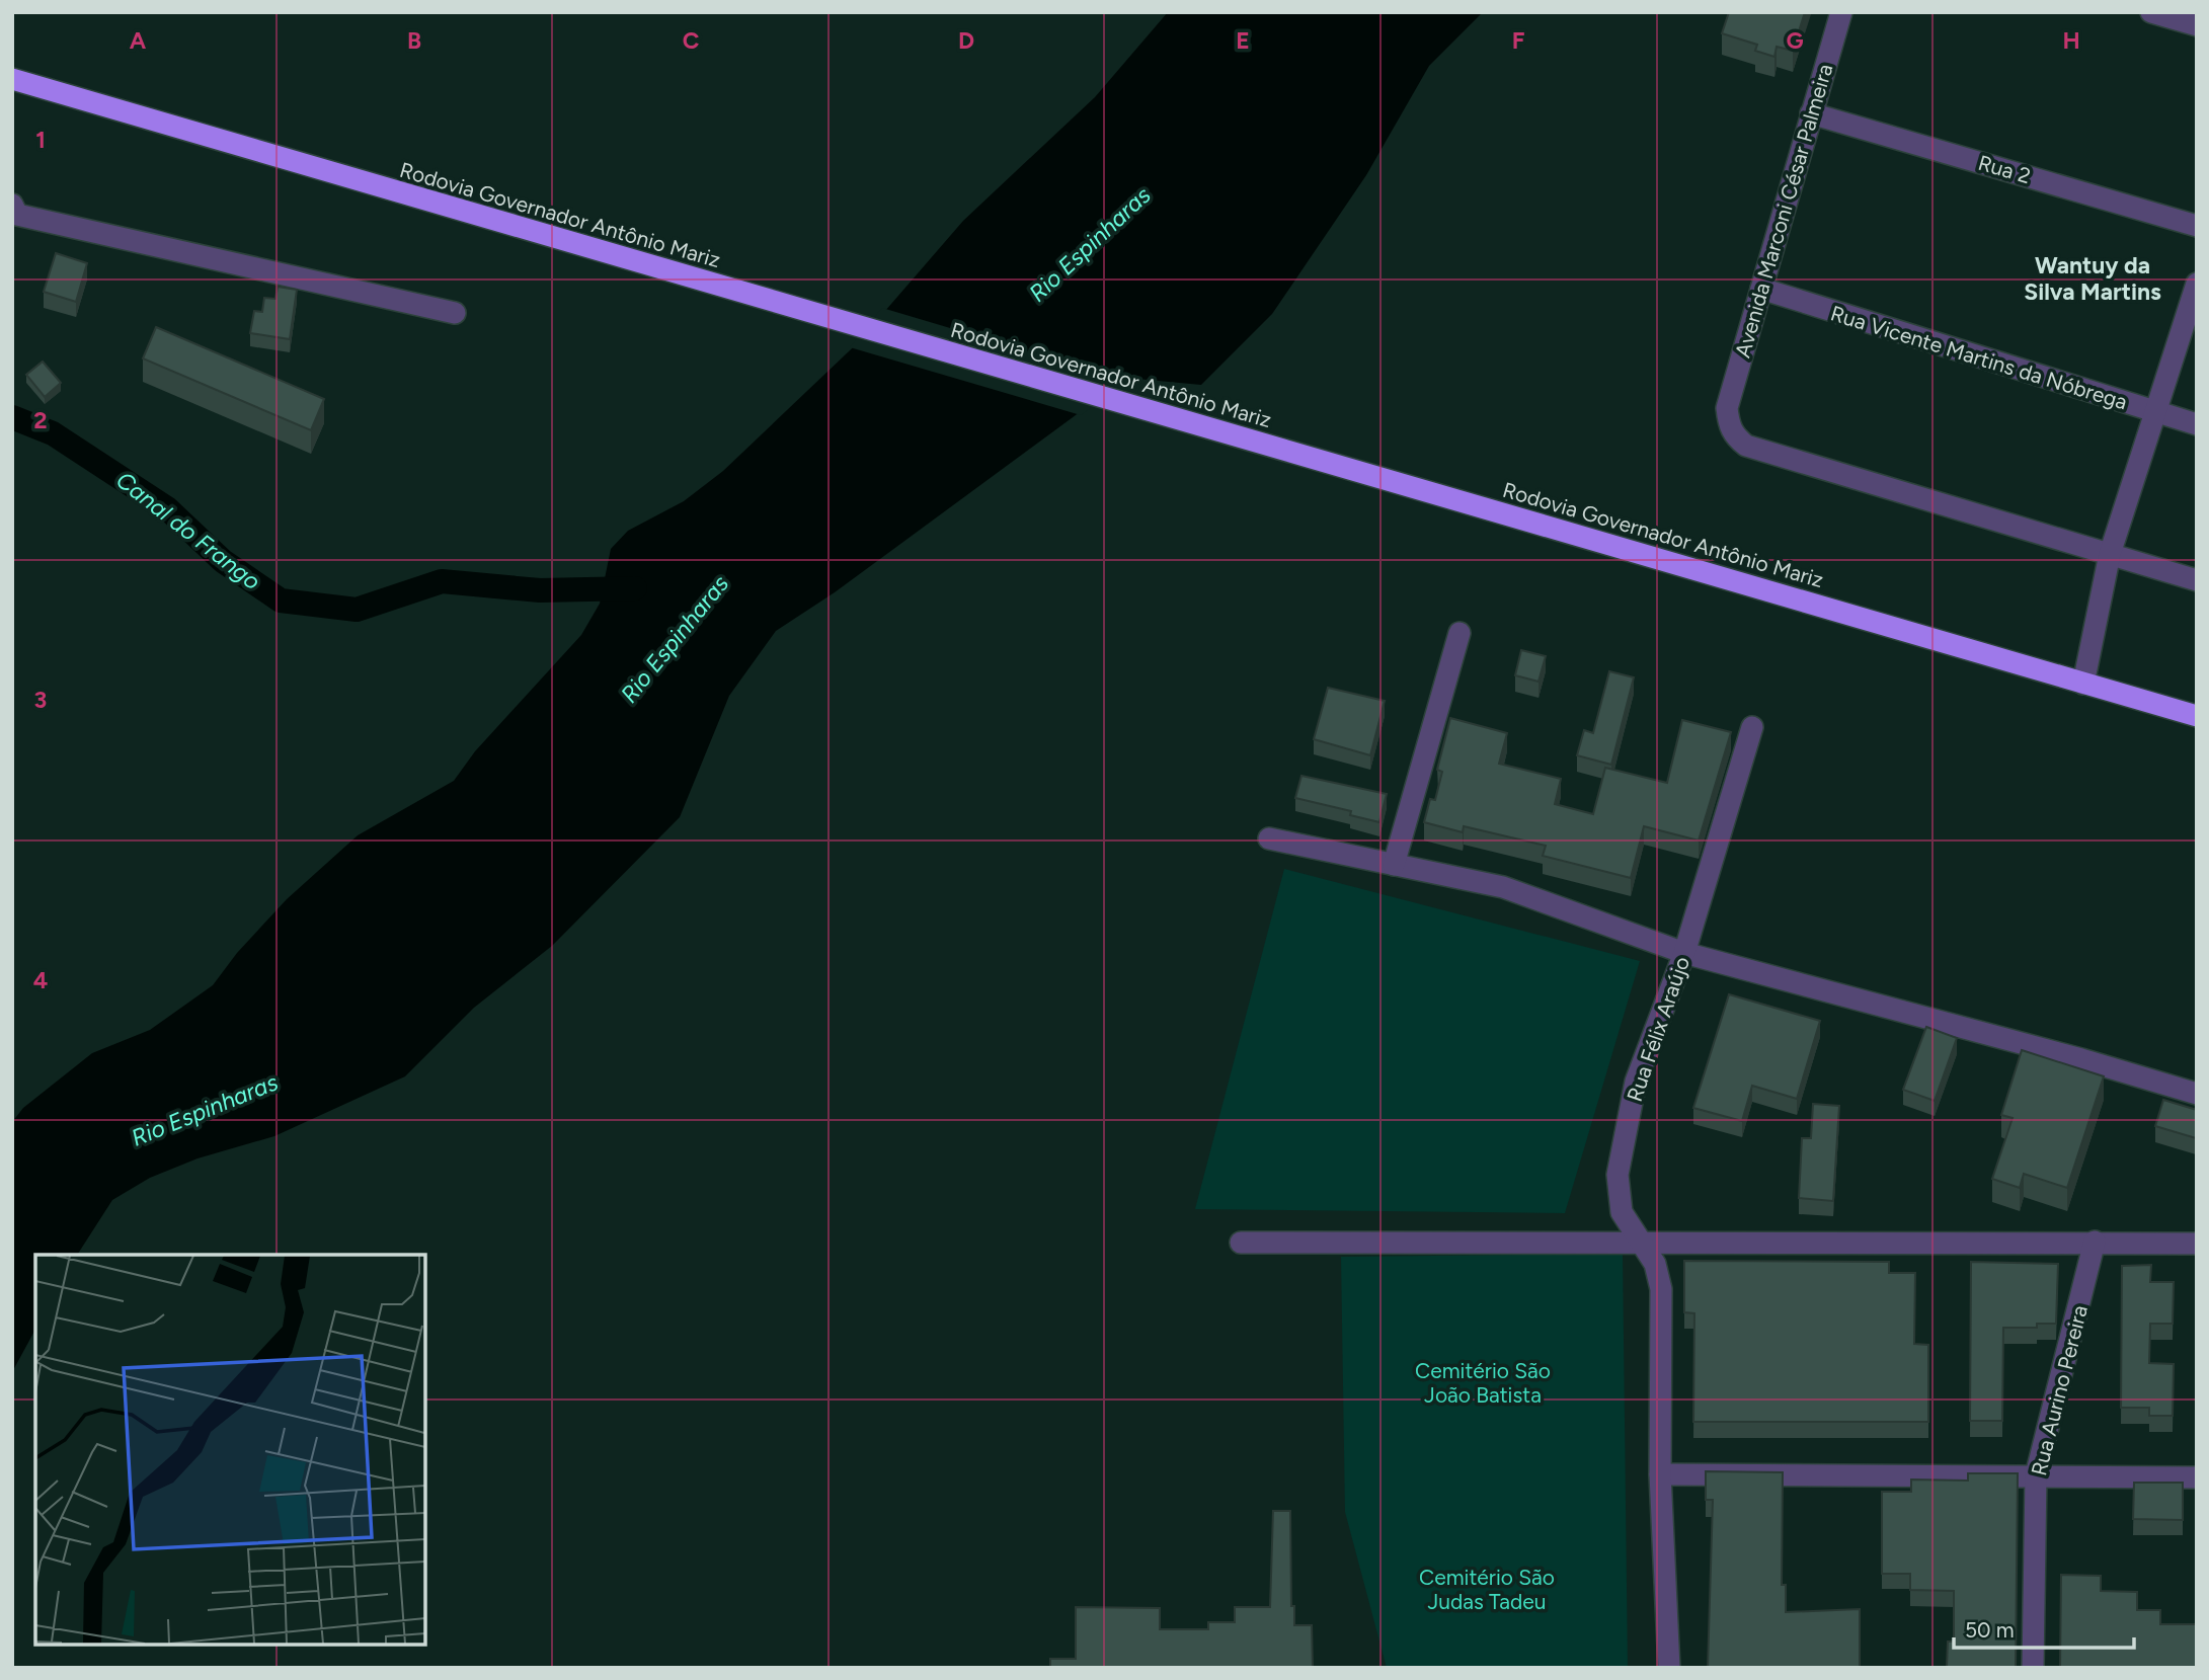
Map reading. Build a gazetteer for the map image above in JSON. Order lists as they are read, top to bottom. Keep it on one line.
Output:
{"streets":{"highway":["Rodovia Governador Antônio Mariz"],"street":["Rua 2","Avenida Marconi César Palmeira","Rua Vicente Martins da Nóbrega","Rua Félix Araújo","Rua Aurino Pereira"]},"crossings":[["Rua 2","Avenida Marconi César Palmeira"],["Avenida Marconi César Palmeira","Rua Vicente Martins da Nóbrega"]],"districts":["Wantuy da Silva Martins"],"water":["Rio Espinharas","Canal do Frango"],"parks":["Cemitério São João Batista","Cemitério São Judas Tadeu"],"scale_bar":"50 m","grid":{"columns":["A","B","C","D","E","F","G","H"],"rows":["1","2","3","4"]}}
